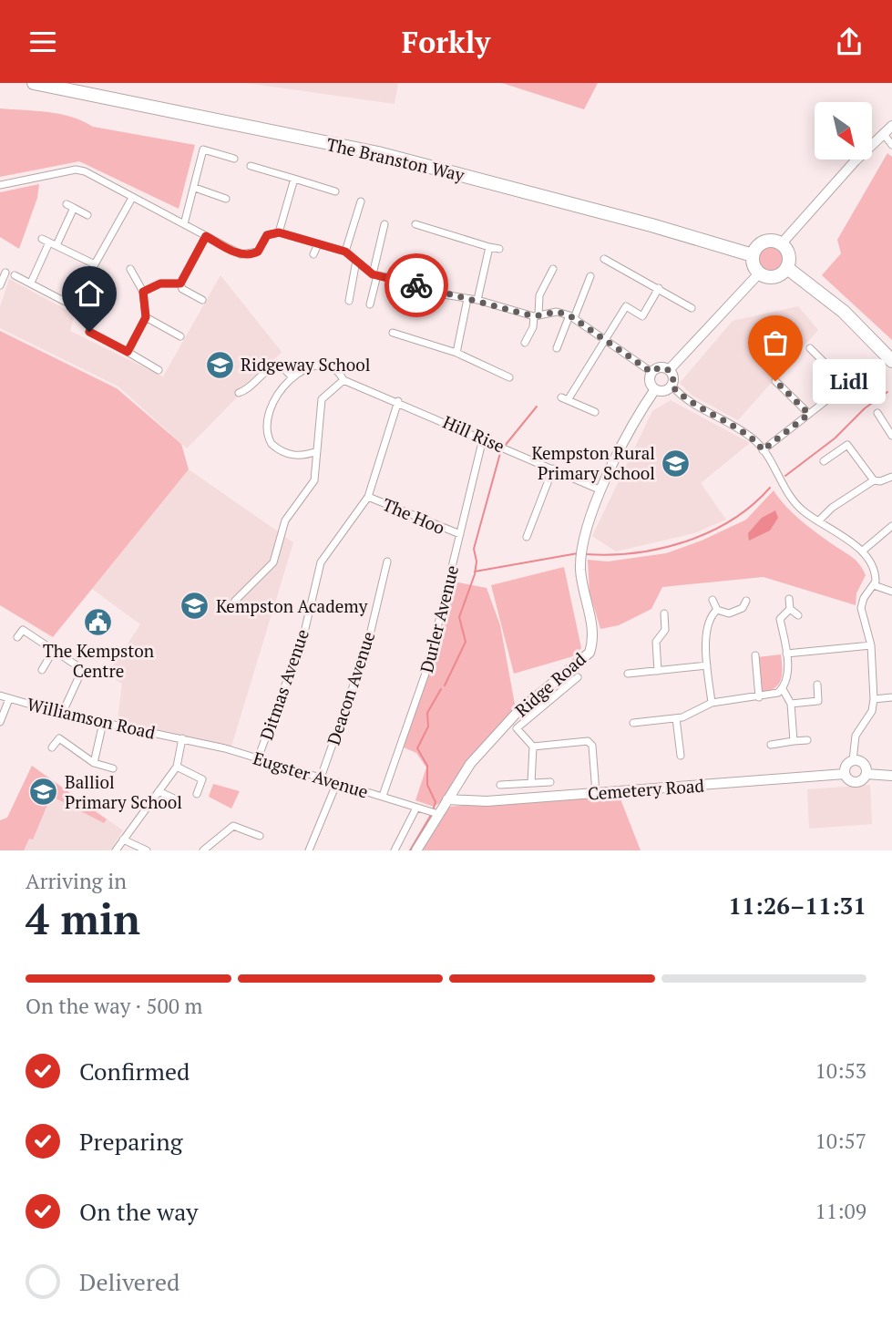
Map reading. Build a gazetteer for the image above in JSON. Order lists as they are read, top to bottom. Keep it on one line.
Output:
{"streets":{"highway":["The Branston Way"],"street":["Hill Rise","The Hoo","Durler Avenue","Ditmas Avenue","Ridge Road","Deacon Avenue","Williamson Road","Eugster Avenue","Cemetery Road"]},"crossings":[["Hill Rise","Durler Avenue"],["Hill Rise","Ditmas Avenue"],["Hill Rise","Ridge Road"],["The Hoo","Durler Avenue"],["The Hoo","Ditmas Avenue"],["Durler Avenue","Eugster Avenue"],["Ditmas Avenue","Eugster Avenue"],["Ridge Road","Eugster Avenue"],["Ridge Road","Cemetery Road"],["Deacon Avenue","Eugster Avenue"],["Williamson Road","Eugster Avenue"],["Eugster Avenue","Cemetery Road"]],"places":{"school or university":["Ridgeway School","Kempston Rural Primary School","Kempston Academy","Balliol Primary School"],"other":["Lidl"],"public building":["The Kempston Centre"]},"north":"bottom right","page":{"header":"Forkly","bubble":"Lidl","heading":["4 min","Arriving in","11:26–11:31"],"bar":"On the way · 500 m","list":[["Confirmed","10:53"],["Preparing","10:57"],["On the way","11:09"],"Delivered"]}}
